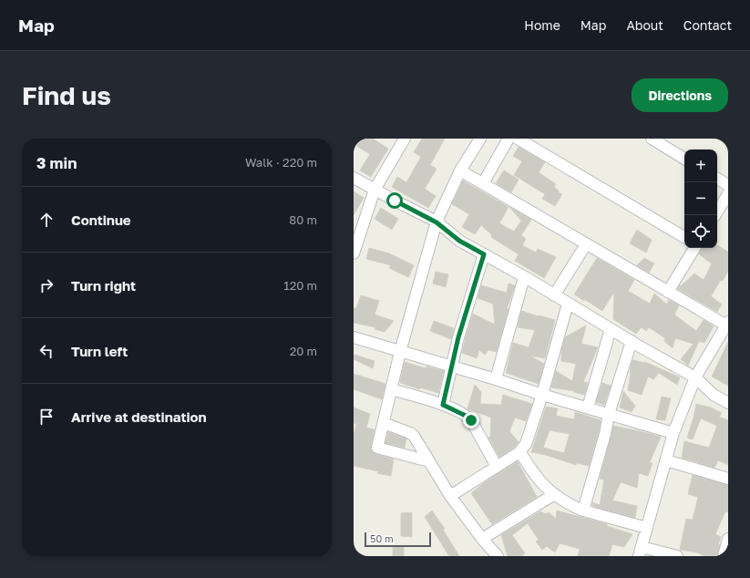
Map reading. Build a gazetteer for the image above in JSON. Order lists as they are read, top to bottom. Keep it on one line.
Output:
{"scale_bar":"50 m","page":{"header":"Map","nav":["Home","Map","About","Contact"],"buttons":"Directions","title":"Find us","heading":["3 min","Walk · 220 m"],"map_buttons":["+","−"],"list":[["Continue","80 m"],["Turn right","120 m"],["Turn left","20 m"],"Arrive at destination"],"scale":"50 m"}}
